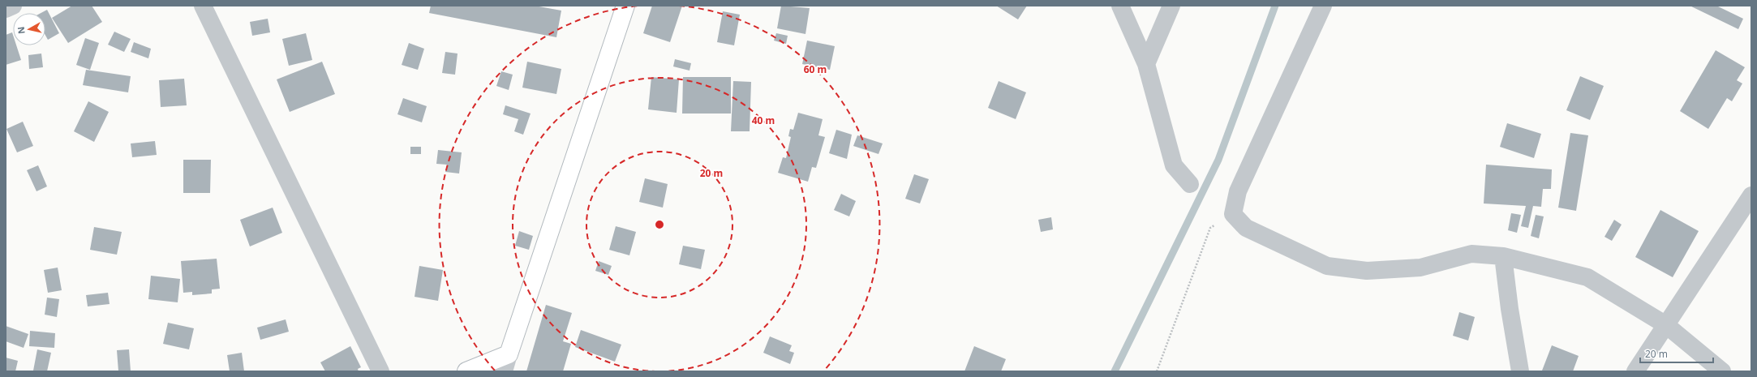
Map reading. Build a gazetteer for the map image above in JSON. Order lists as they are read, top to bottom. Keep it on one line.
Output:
{"scale_bar":"20 m","north":"left","rings":["60 m","40 m","20 m"]}
